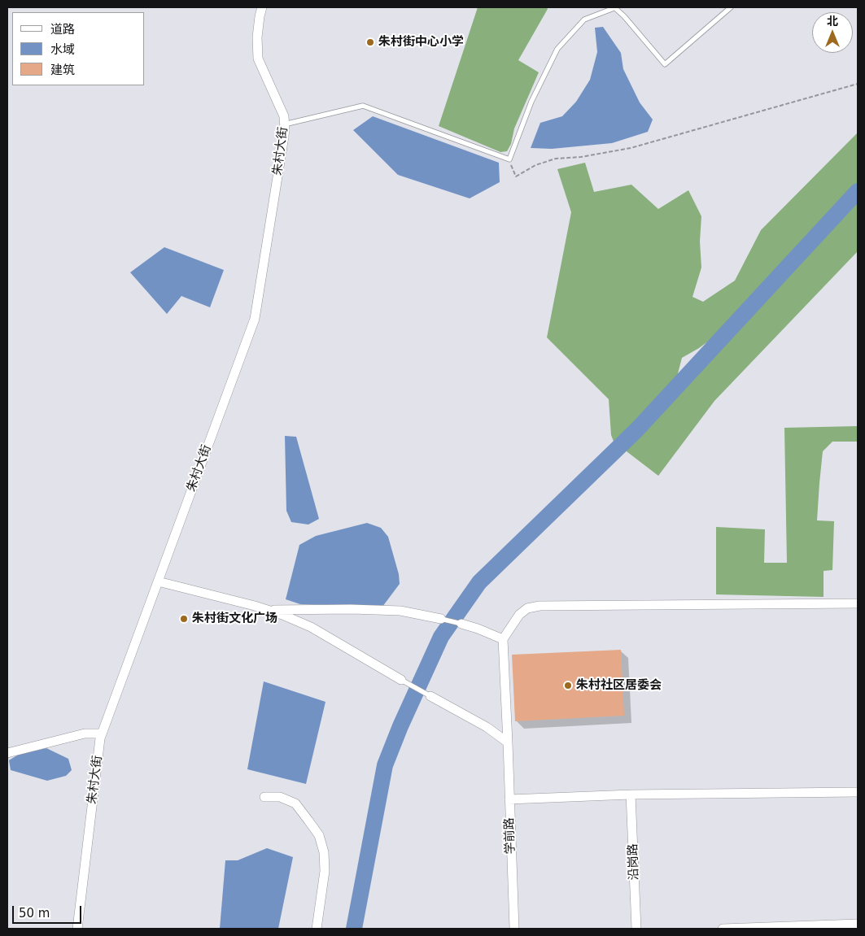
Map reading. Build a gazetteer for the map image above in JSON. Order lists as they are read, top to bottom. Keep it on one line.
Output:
{"streets":{"street":["朱村大街","学前路","沿岗路"]},"places":["朱村街中心小学","朱村街文化广场","朱村社区居委会"],"legend":["道路","水域","建筑"],"scale_bar":"50 m","north":"top"}
